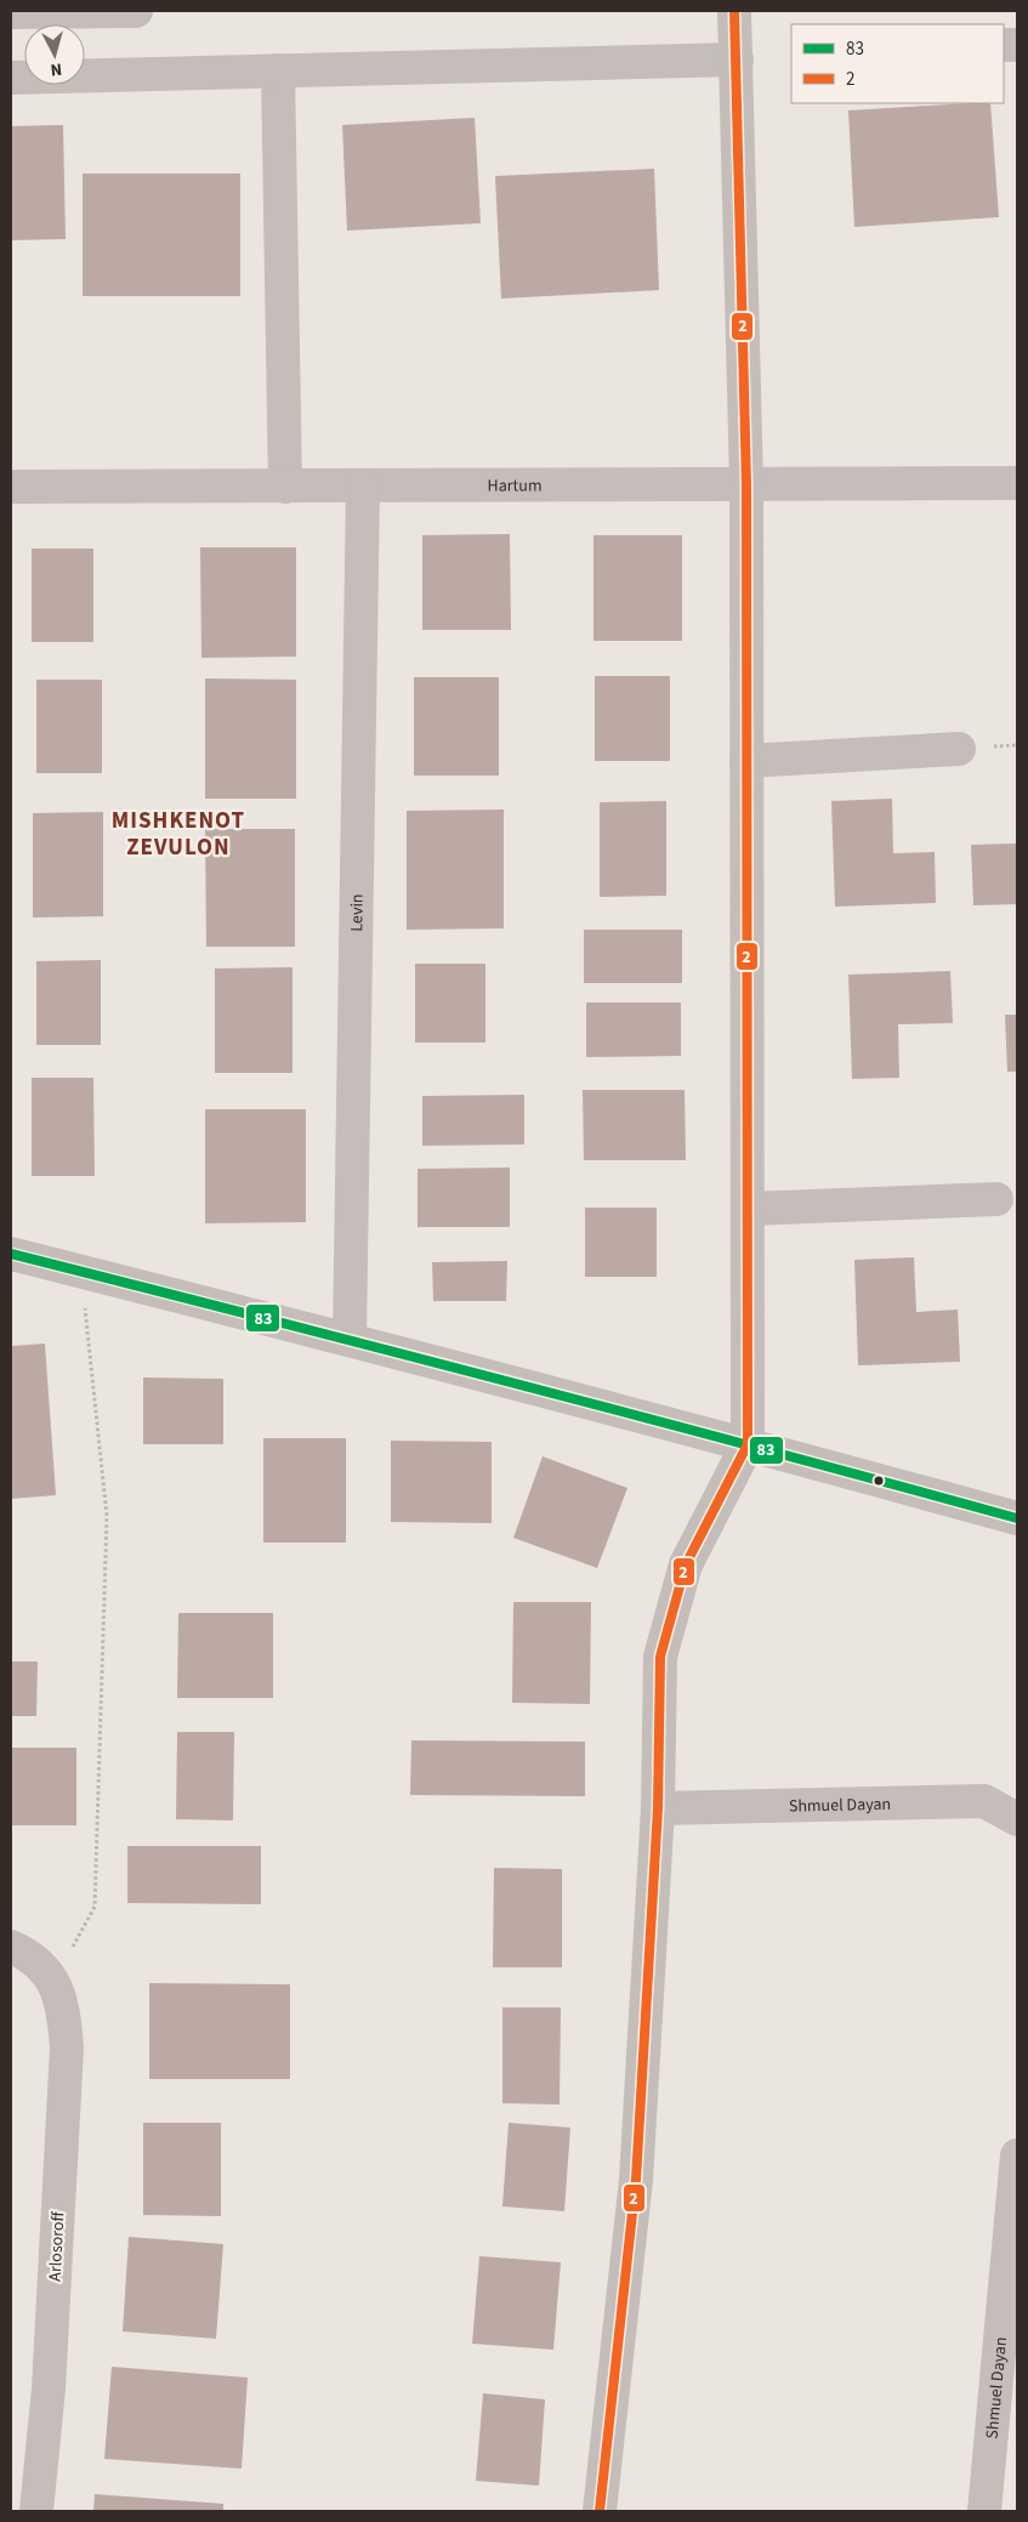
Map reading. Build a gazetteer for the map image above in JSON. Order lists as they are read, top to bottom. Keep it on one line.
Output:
{"streets":{"street":["Hartum","Levin","Shmuel Dayan","Arlosoroff"]},"crossings":[["Hartum","Levin"]],"districts":["MISHKENOT ZEVULON"],"lines":["transit line 2","transit line 83"],"legend":["83","2"],"north":"bottom"}
